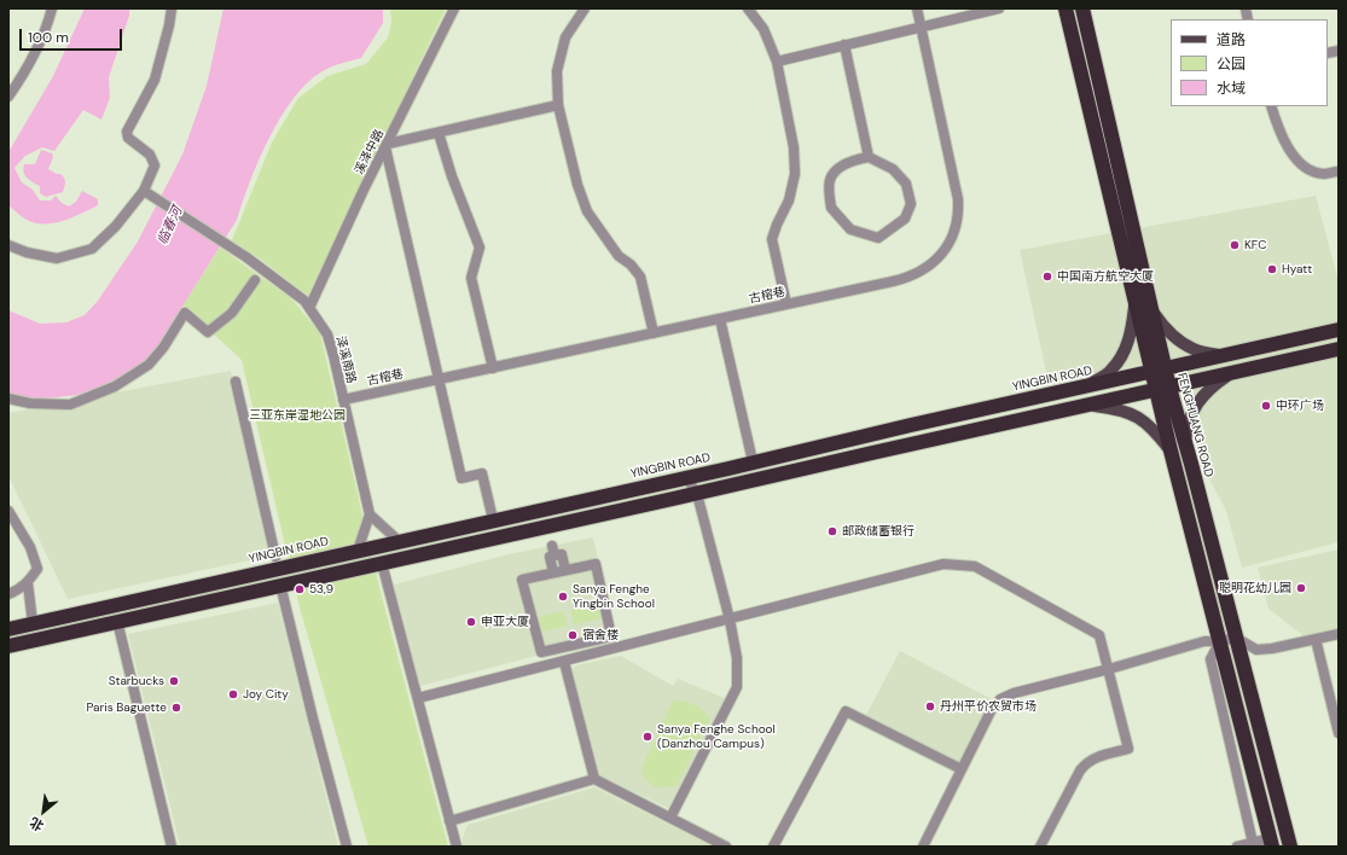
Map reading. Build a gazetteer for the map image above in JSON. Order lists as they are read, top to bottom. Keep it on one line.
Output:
{"streets":{"highway":["YINGBIN ROAD","FENGHUANG ROAD"],"street":["溪泽中路","古榕巷","泽溪南路"]},"crossings":[["溪泽中路","泽溪南路"],["古榕巷","泽溪南路"],["YINGBIN ROAD","FENGHUANG ROAD"]],"water":["临春河"],"parks":["三亚东岸湿地公园"],"places":["KFC","Hyatt","中国南方航空大厦","中环广场","邮政储蓄银行","聪明花幼儿园","53,9","Sanya Fenghe Yingbin School","申亚大厦","宿舍楼","Starbucks","Joy City","丹州平价农贸市场","Paris Baguette","Sanya Fenghe School (Danzhou Campus)"],"legend":["道路","公园","水域"],"scale_bar":"100 m","north":"bottom left"}
